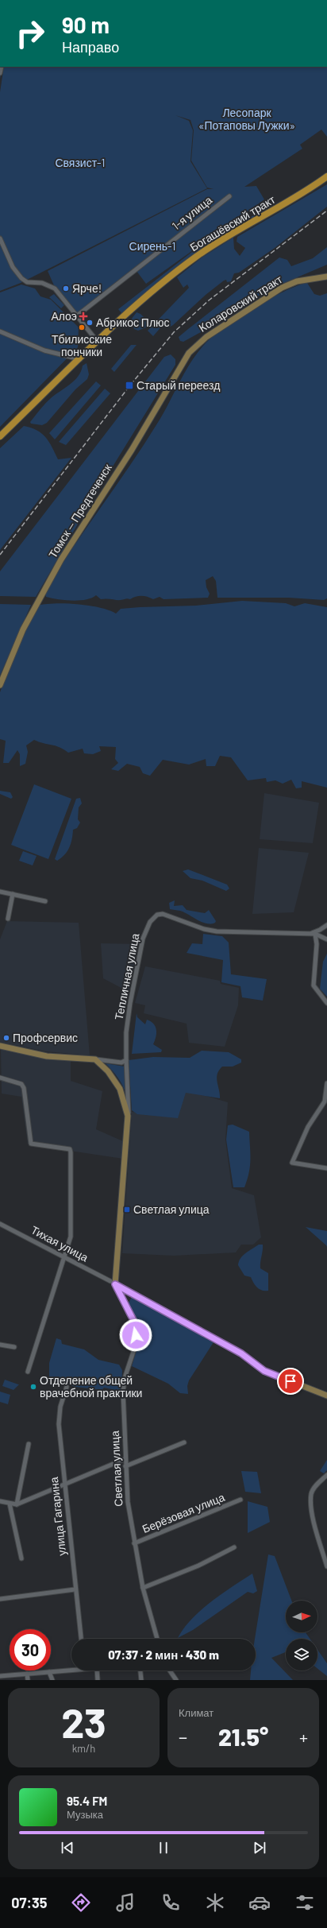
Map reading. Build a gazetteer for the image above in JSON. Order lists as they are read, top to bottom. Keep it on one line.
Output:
{"streets":{"main road":["Богашёвский тракт"],"street":["1-я улица","Коларовский тракт","Томск — Предтеченск","Тепличная улица","Тихая улица","Светлая улица","Берёзовая улица","улица Гагарина"]},"crossings":[["Коларовский тракт","Томск — Предтеченск"],["Тихая улица","Светлая улица"],["Светлая улица","Берёзовая улица"]],"parks":["Лесопарк «Потаповы Лужки»","Связист-1","Сирень-1"],"places":{"other":["Ярче!","Абрикос Плюс","Тбилисские пончики","Профсервис","Отделение общей врачебной практики"],"health":["Алоэ"],"transit":["Старый переезд","Светлая улица"]},"north":"right","page":{"turn":["90 m","Направо"],"limit":"30","trip":"07:37 · 2 мин · 430 m","tile":[["23","km/h"],"Климат"],"heat":["−","21.5°","+"],"song":["95.4 FM","Музыка"],"tabs":"07:35"}}
